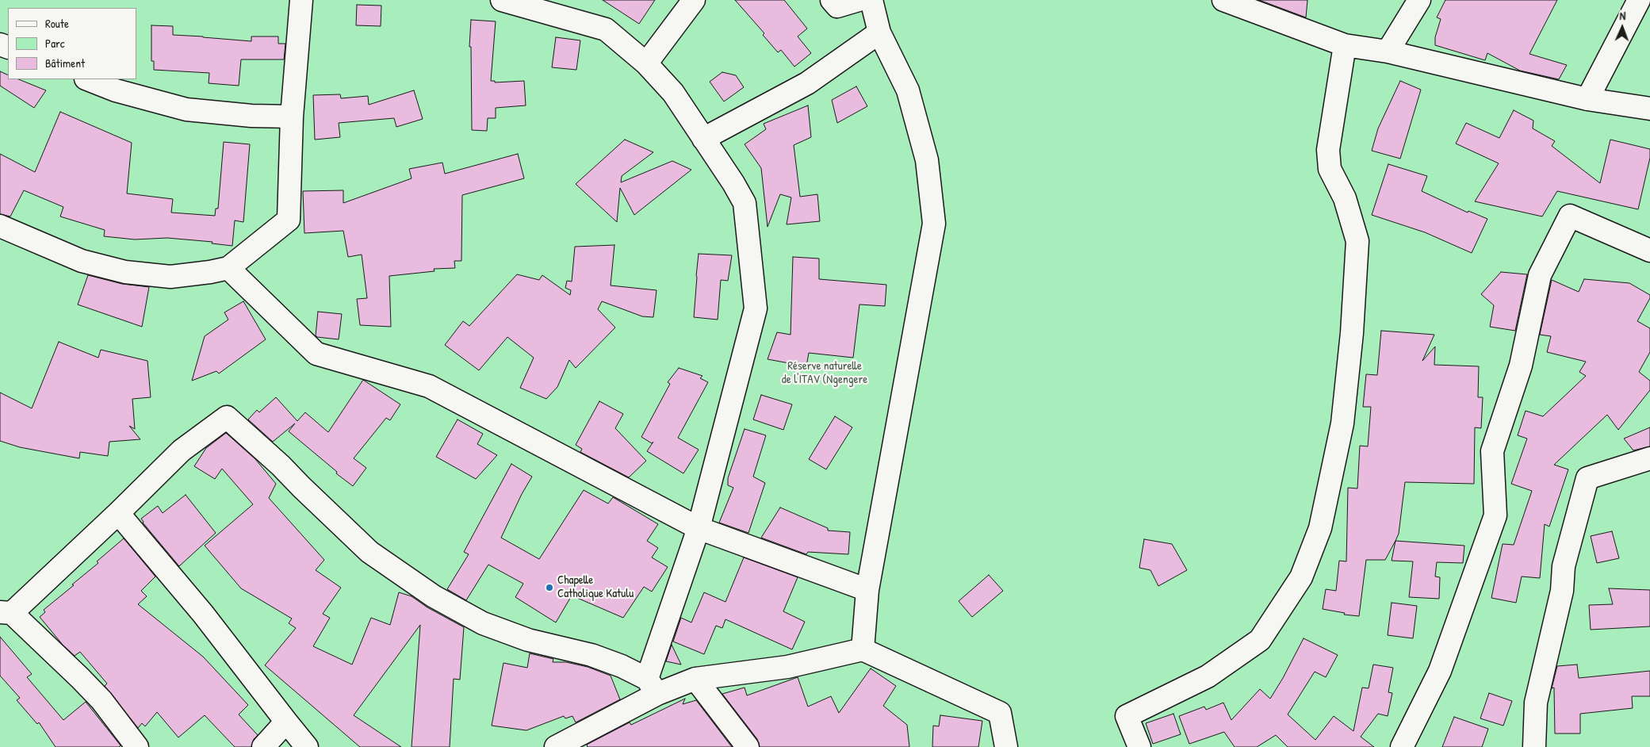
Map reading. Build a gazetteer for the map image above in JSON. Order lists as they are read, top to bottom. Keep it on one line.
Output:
{"parks":["Réserve naturelle de l'ITAV (Ngengere"],"places":["Chapelle Catholique Katulu"],"legend":["Route","Parc","Bâtiment"],"north":"top"}
